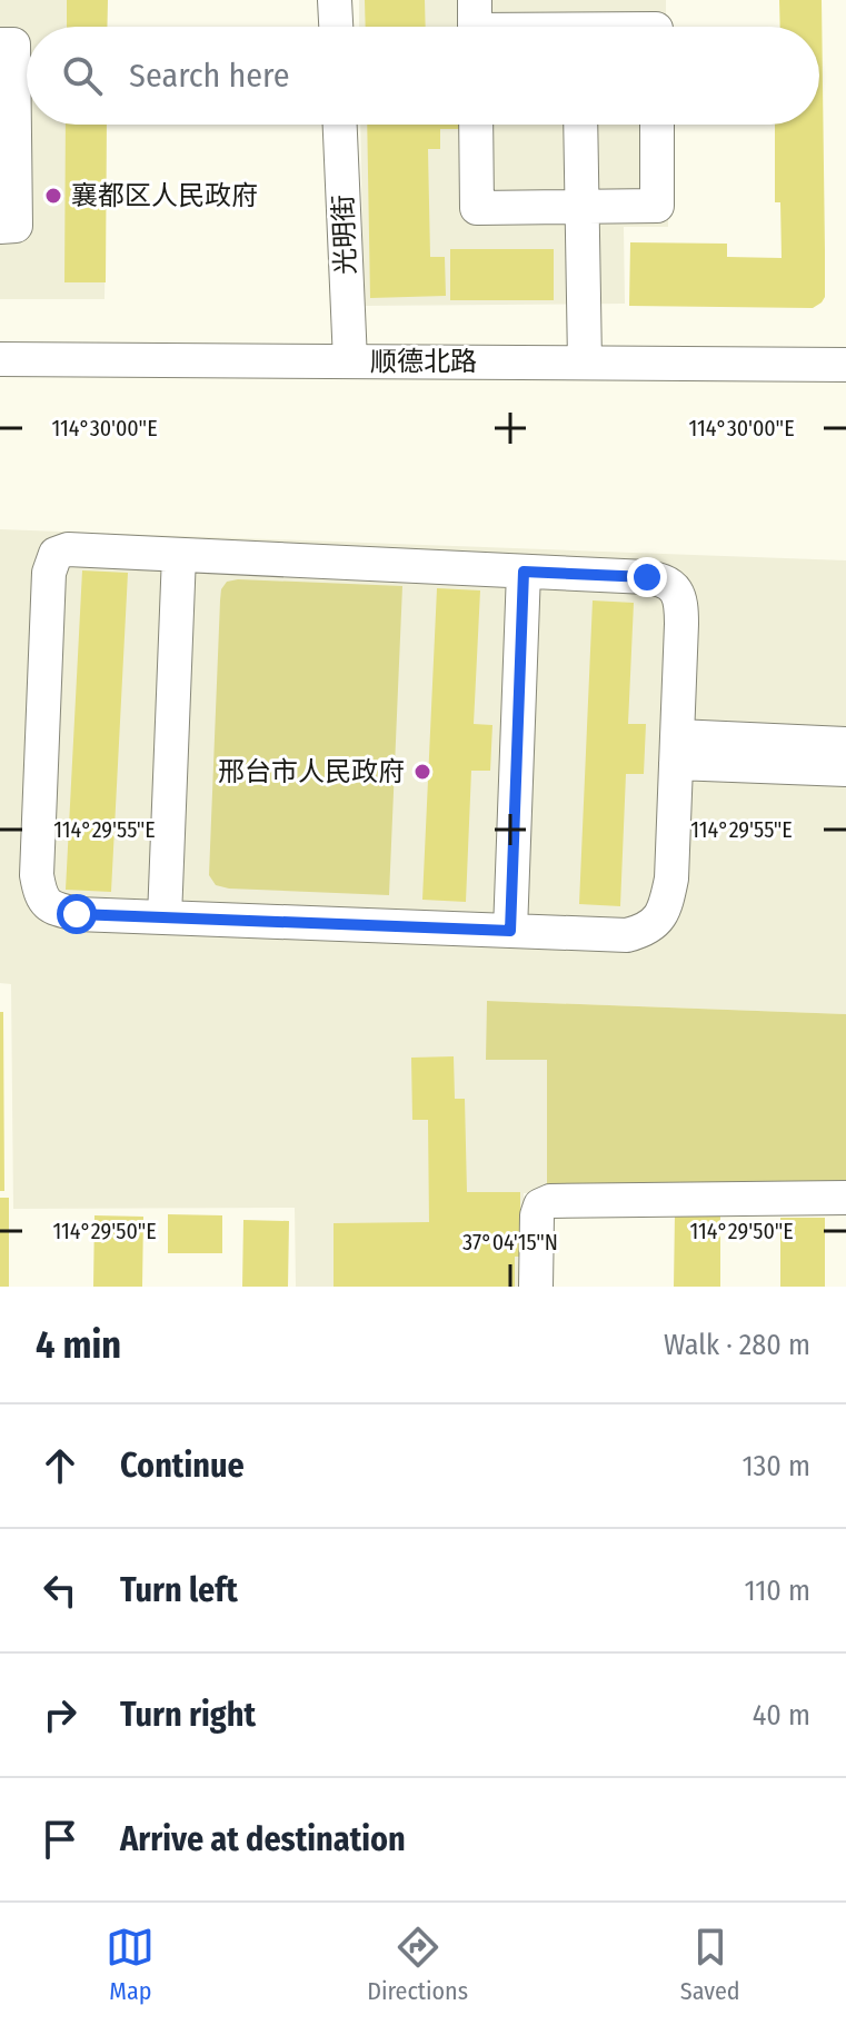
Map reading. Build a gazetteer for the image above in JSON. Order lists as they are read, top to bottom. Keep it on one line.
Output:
{"streets":{"street":["光明街","顺德北路"]},"crossings":[["光明街","顺德北路"]],"places":["襄都区人民政府","邢台市人民政府"],"page":{"search":"Search here","heading":["4 min","Walk · 280 m"],"list":[["Continue","130 m"],["Turn left","110 m"],["Turn right","40 m"],"Arrive at destination"],"nav":["Map","Directions","Saved"]},"coordinates":["114°30'00\"E","114°29'55\"E","114°29'50\"E","37°04'15\"N"]}
